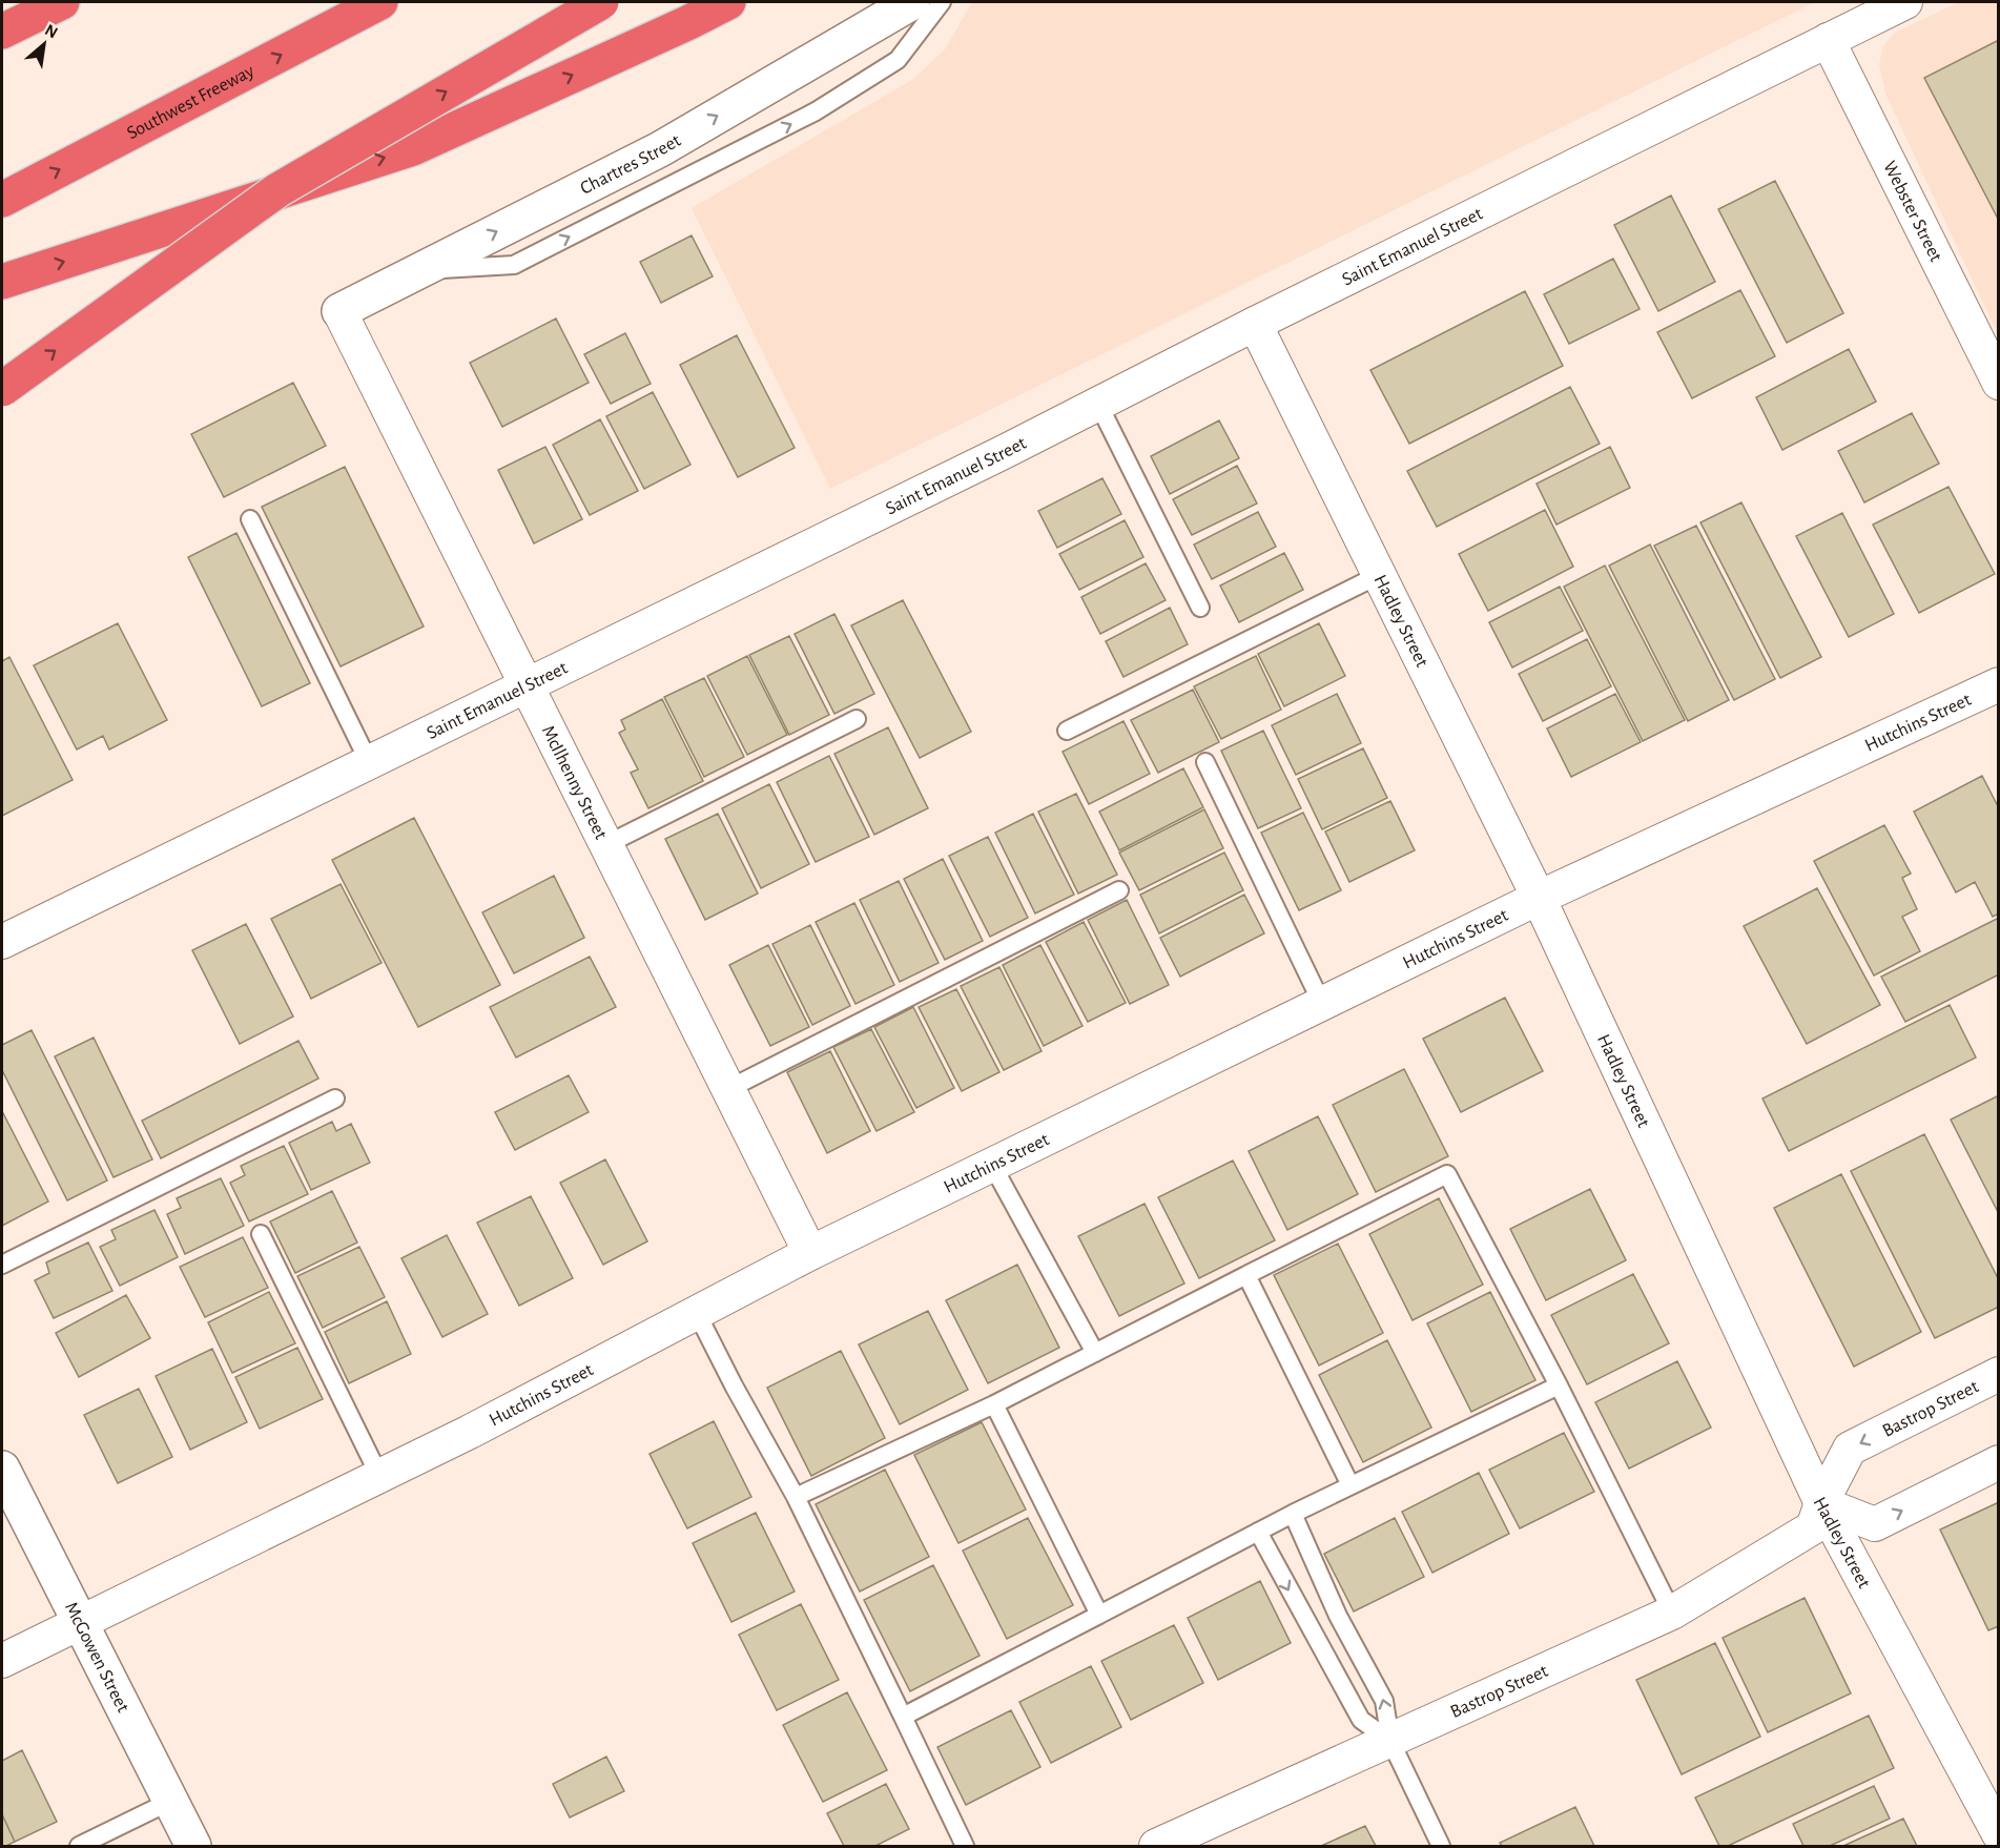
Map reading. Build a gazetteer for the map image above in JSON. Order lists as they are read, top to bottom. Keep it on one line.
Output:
{"streets":{"highway":["Southwest Freeway"],"street":["Chartres Street","Webster Street","Saint Emanuel Street","Hadley Street","Hutchins Street","McIlhenny Street","Bastrop Street","McGowen Street"]},"crossings":[["Chartres Street","McIlhenny Street"],["Webster Street","Saint Emanuel Street"],["Saint Emanuel Street","Hadley Street"],["Saint Emanuel Street","McIlhenny Street"],["Hadley Street","Hutchins Street"],["Hadley Street","Bastrop Street"],["Hutchins Street","McIlhenny Street"],["Hutchins Street","McGowen Street"]],"one_way":["Chartres Street"],"north":"top right"}
